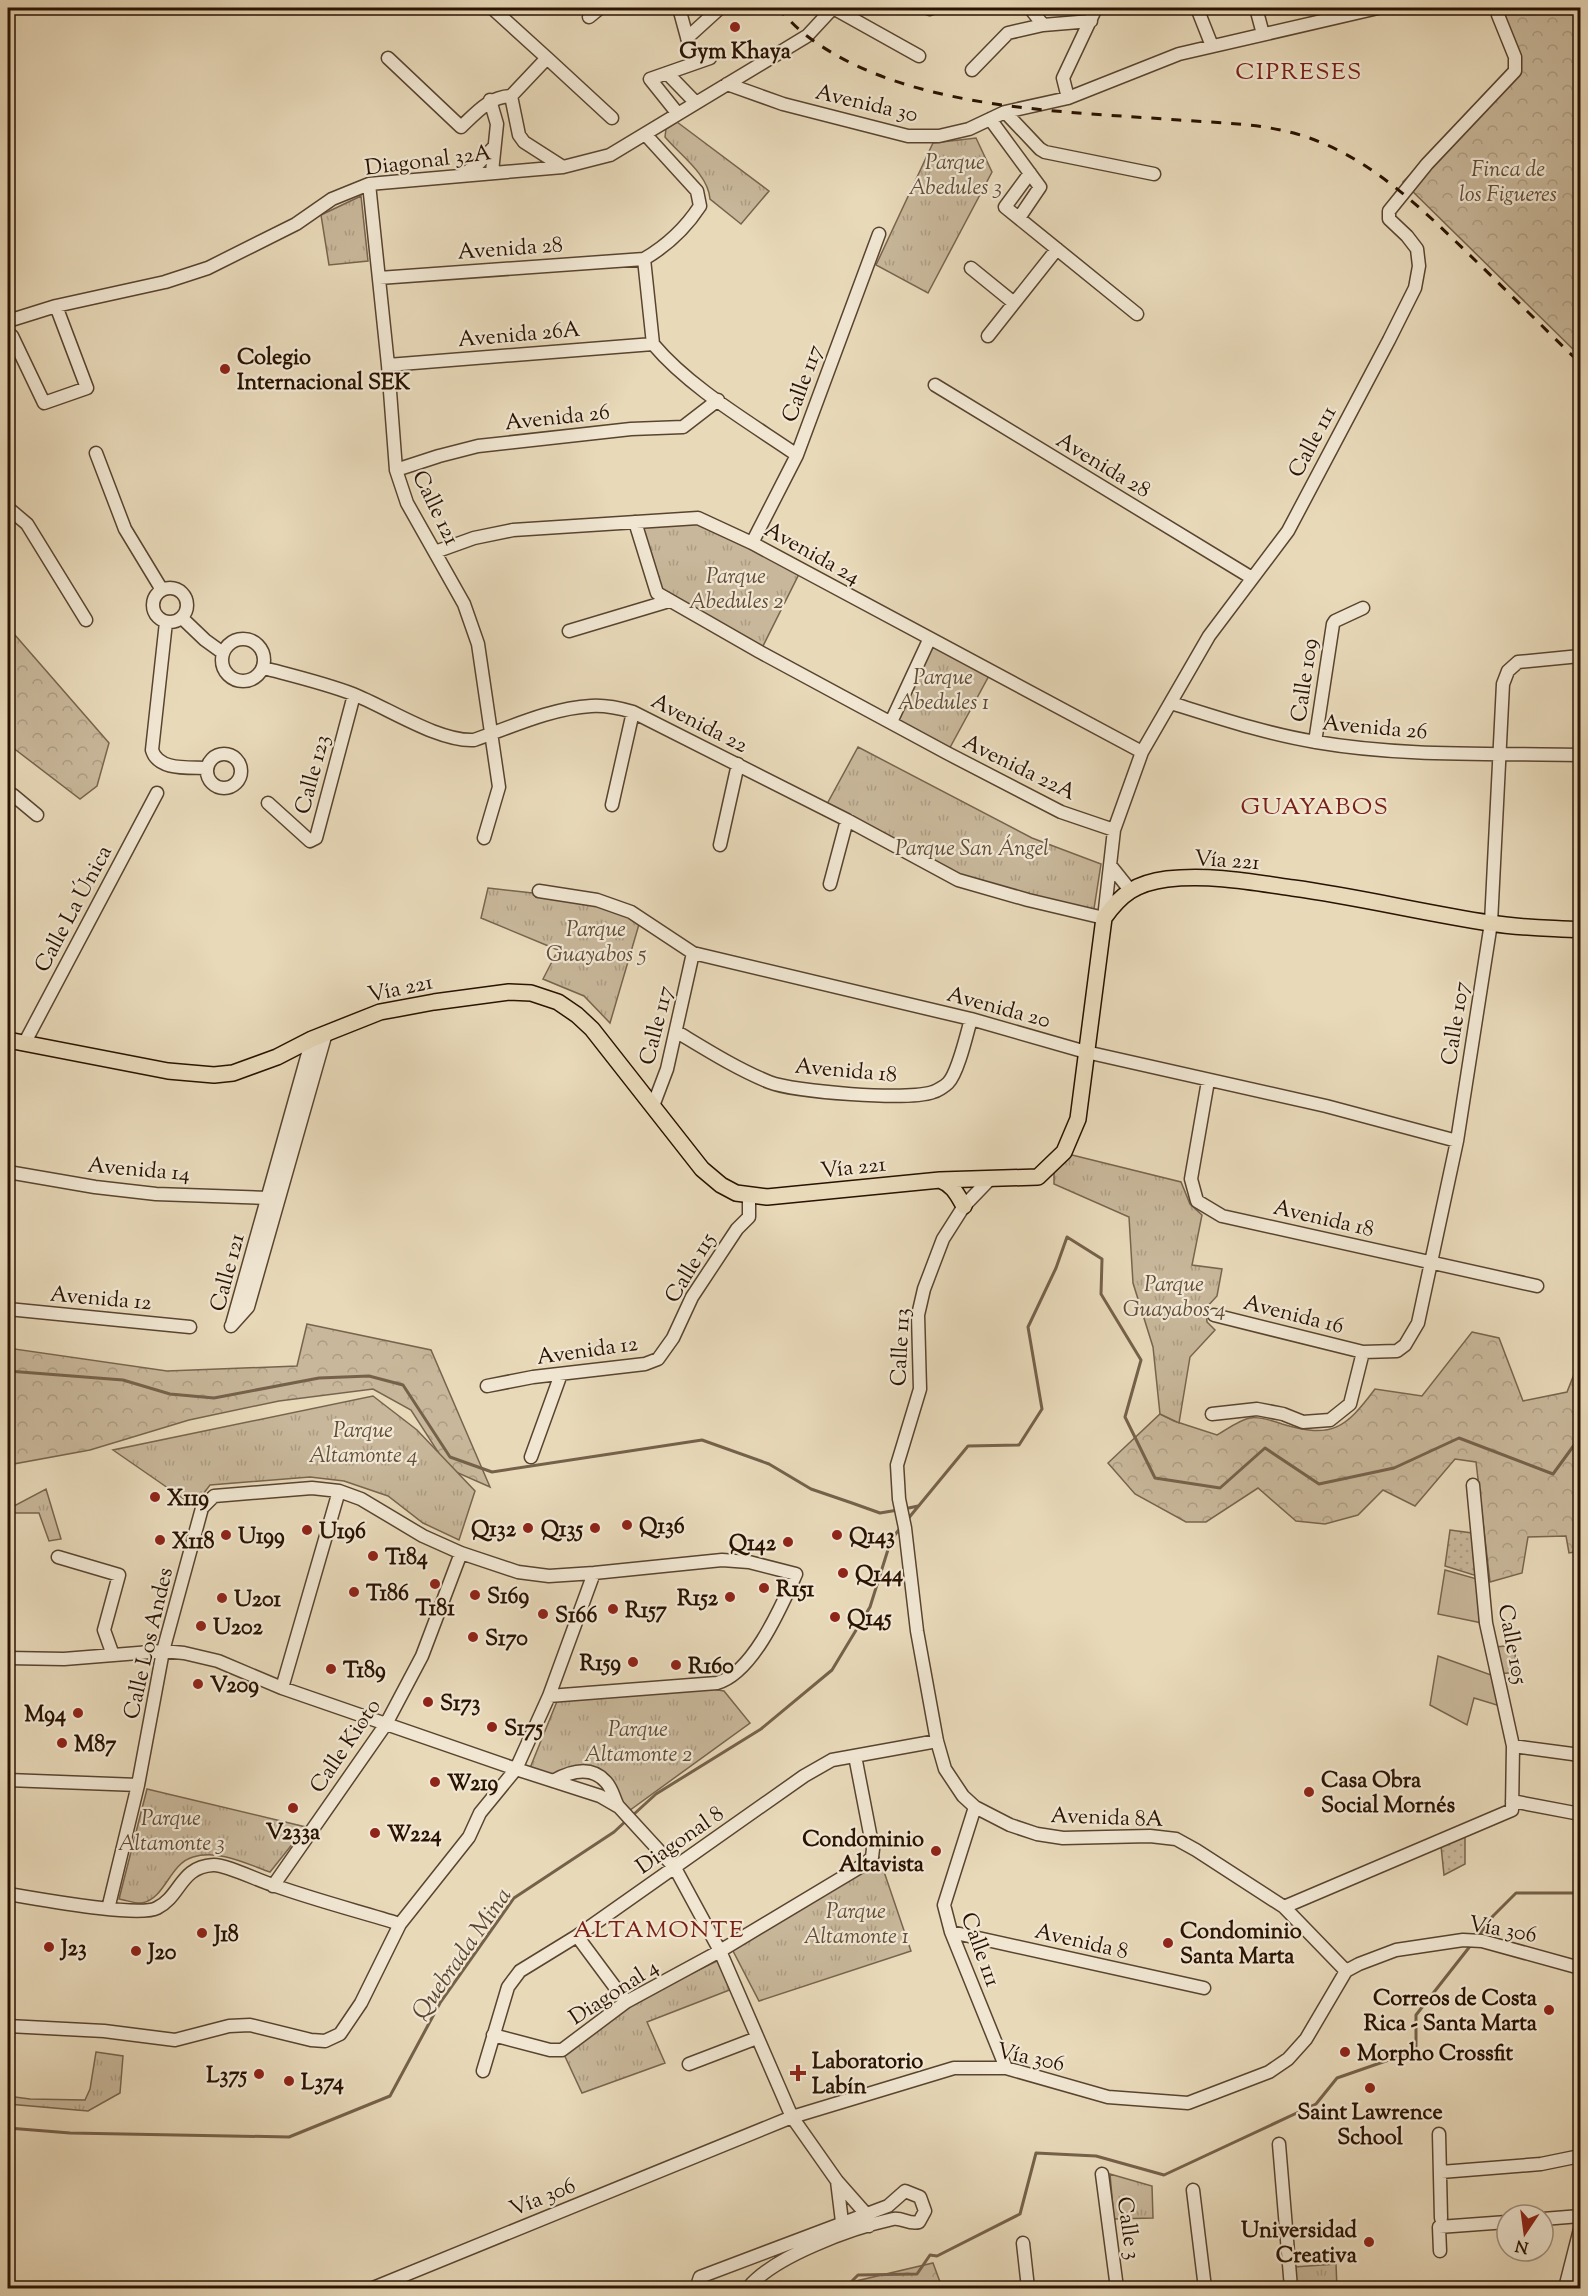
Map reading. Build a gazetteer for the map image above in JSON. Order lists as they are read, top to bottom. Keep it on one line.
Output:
{"streets":{"main road":["Vía 221"],"street":["Avenida 30","Diagonal 32A","Avenida 28","Avenida 26A","Calle 117","Avenida 26","Calle 111","Calle 121","Avenida 24","Calle 109","Avenida 22","Avenida 22A","Calle 123","Calle La Única","Avenida 20","Calle 107","Avenida 18","Avenida 14","Calle 115","Avenida 12","Avenida 16","Calle 113","Calle Los Andes","Calle 105","Calle Kioto","Avenida 8A","Diagonal 8","Vía 306","Avenida 8","Diagonal 4","Calle 3"]},"crossings":[["Avenida 30","Diagonal 32A"],["Diagonal 32A","Calle 121"],["Avenida 28","Calle 111"],["Avenida 28","Calle 121"],["Avenida 26A","Calle 121"],["Calle 117","Avenida 24"],["Calle 117","Vía 221"],["Calle 117","Avenida 20"],["Calle 117","Avenida 18"],["Avenida 26","Calle 111"],["Avenida 26","Calle 121"],["Avenida 26","Calle 109"],["Avenida 26","Calle 107"],["Calle 111","Avenida 24"],["Calle 111","Avenida 22"],["Calle 111","Avenida 22A"],["Calle 111","Vía 221"],["Calle 111","Avenida 8A"],["Calle 111","Vía 306"],["Calle 111","Avenida 8"],["Calle 121","Avenida 24"],["Calle 121","Avenida 22"],["Calle 121","Vía 221"],["Calle 121","Avenida 14"],["Avenida 24","Avenida 22A"],["Avenida 22","Calle 123"],["Avenida 22","Vía 221"],["Vía 221","Calle La Única"],["Vía 221","Avenida 20"],["Vía 221","Calle 107"],["Vía 221","Calle 115"],["Vía 221","Calle 113"],["Avenida 20","Calle 107"],["Avenida 20","Avenida 18"],["Calle 107","Avenida 18"],["Calle 107","Avenida 16"],["Calle 115","Avenida 12"],["Calle 113","Avenida 8A"],["Calle 113","Diagonal 8"],["Avenida 8A","Diagonal 8"],["Avenida 8A","Vía 306"],["Diagonal 8","Diagonal 4"]],"districts":["CIPRESES","GUAYABOS","ALTAMONTE"],"water":["Quebrada Mina"],"parks":["Parque Abedules 3","Finca de los Figueres","Parque Abedules 2","Parque Abedules 1","Parque San Ángel","Parque Guayabos 5","Parque Guayabos 4","Parque Altamonte 4","Parque Altamonte 2","Parque Altamonte 3","Parque Altamonte 1"],"places":{"other":["Gym Khaya","Colegio Internacional SEK","X119","Q136","Q132","Q135","U196","U199","Q143","X118","Q142","T184","Q144","T181","R151","T186","S169","R152","U201","R157","S166","Q145","U202","S170","R159","R160","T189","V209","S173","M94","S175","M87","W219","Casa Obra Social Mornés","V233a","W224","Condominio Altavista","J18","Condominio Santa Marta","J23","J20","Correos de Costa Rica - Santa Marta","Morpho Crossfit","L375","L374","Saint Lawrence School","Universidad Creativa"],"health":["Laboratorio Labín"]},"north":"bottom"}
